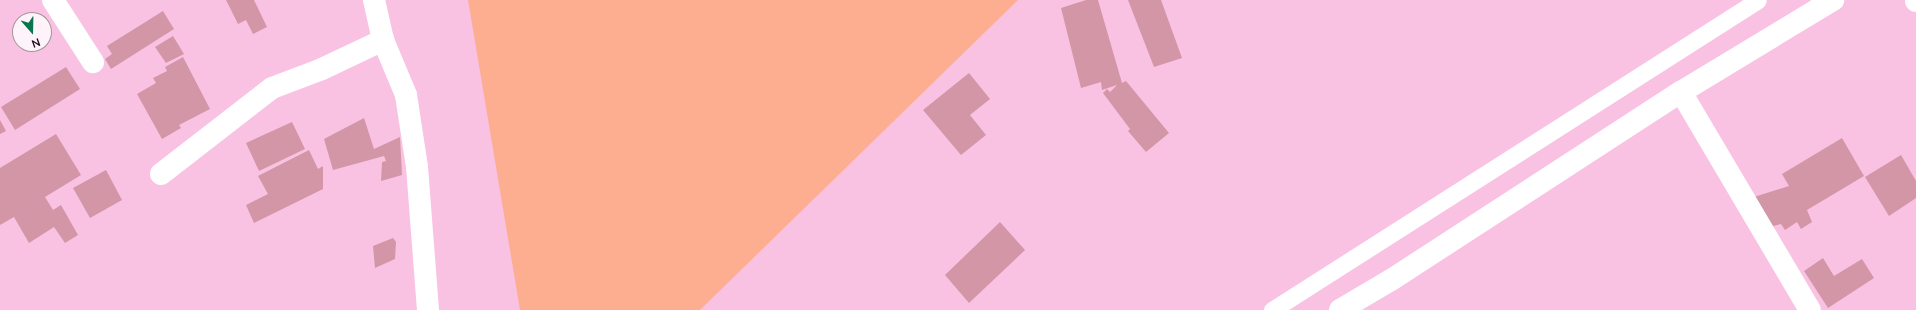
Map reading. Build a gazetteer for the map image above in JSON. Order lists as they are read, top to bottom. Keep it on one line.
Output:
{"north":"bottom"}
